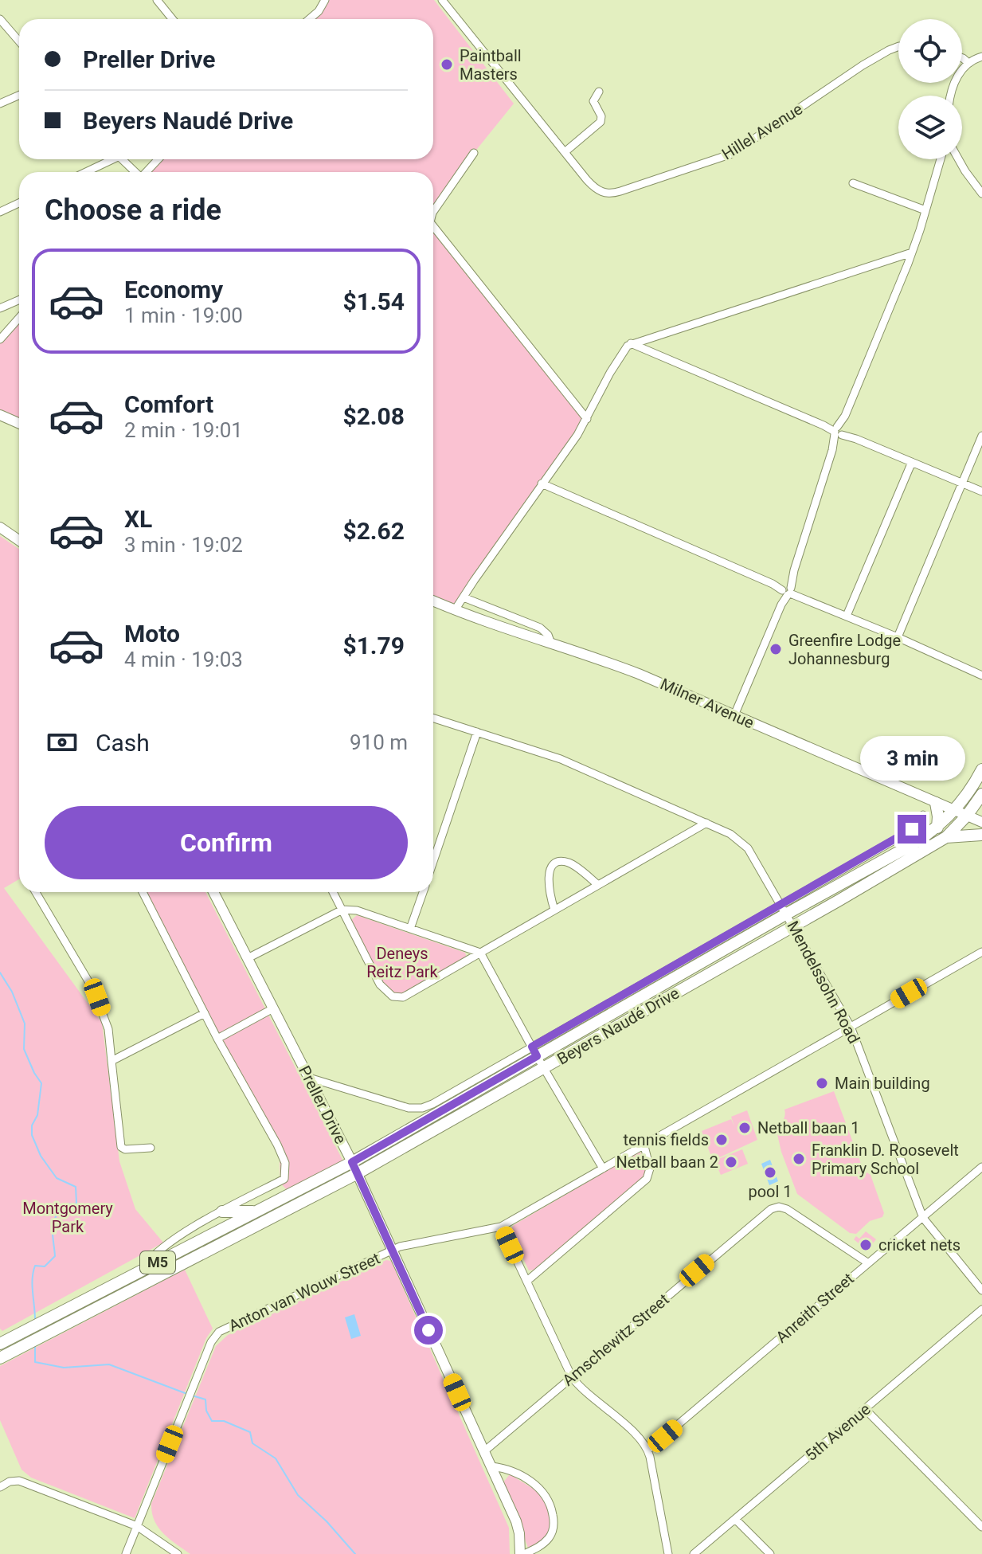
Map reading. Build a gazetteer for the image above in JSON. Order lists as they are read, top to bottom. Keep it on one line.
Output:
{"streets":{"main road":["Milner Avenue","Beyers Naudé Drive","Preller Drive","M5"],"street":["Hillel Avenue","Mendelssohn Road","Anton van Wouw Street","Anreith Street","Amschewitz Street","5th Avenue"]},"crossings":[["Milner Avenue","Beyers Naudé Drive"],["Mendelssohn Road","Beyers Naudé Drive"],["Mendelssohn Road","Anton van Wouw Street"],["Mendelssohn Road","Anreith Street"],["Beyers Naudé Drive","Preller Drive"],["Preller Drive","Anton van Wouw Street"],["Preller Drive","Amschewitz Street"],["Anreith Street","Amschewitz Street"]],"parks":["Deneys Reitz Park","Montgomery Park"],"places":["Paintball Masters","Greenfire Lodge Johannesburg","Main building","Netball baan 1","tennis fields","Franklin D. Roosevelt Primary School","Netball baan 2","pool 1","cricket nets"],"page":{"banner":["Preller Drive","Beyers Naudé Drive"],"heading":"Choose a ride","list":[{"name":"Economy","note":"1 min · 19:00","value":"$1.54"},{"name":"Comfort","note":"2 min · 19:01","value":"$2.08"},{"name":"XL","note":"3 min · 19:02","value":"$2.62"},{"name":"Moto","note":"4 min · 19:03","value":"$1.79"}],"pay":["Cash","910 m"],"bubble":"3 min","buttons":"Confirm"}}
